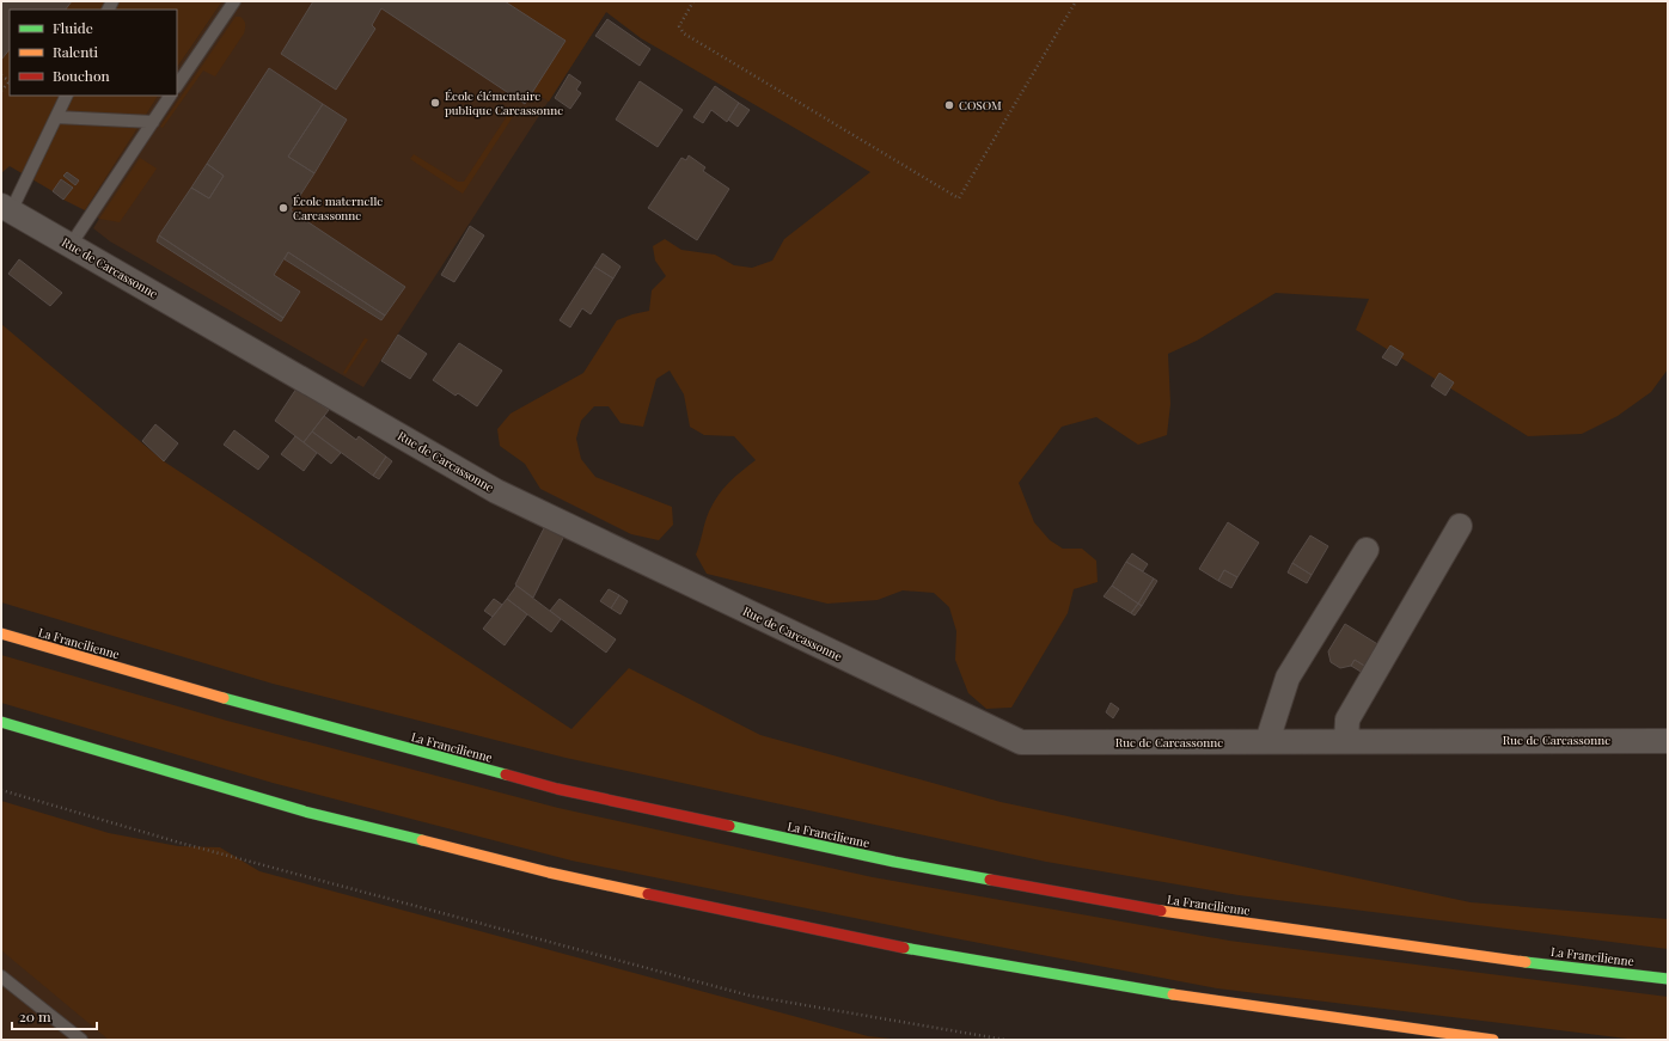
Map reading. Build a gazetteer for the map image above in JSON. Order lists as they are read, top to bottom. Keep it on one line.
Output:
{"streets":{"highway":["La Francilienne"],"street":["Rue de Carcassonne"]},"places":["École élémentaire publique Carcassonne","COSOM","École maternelle Carcassonne"],"legend":["Fluide","Ralenti","Bouchon"],"scale_bar":"20 m"}
